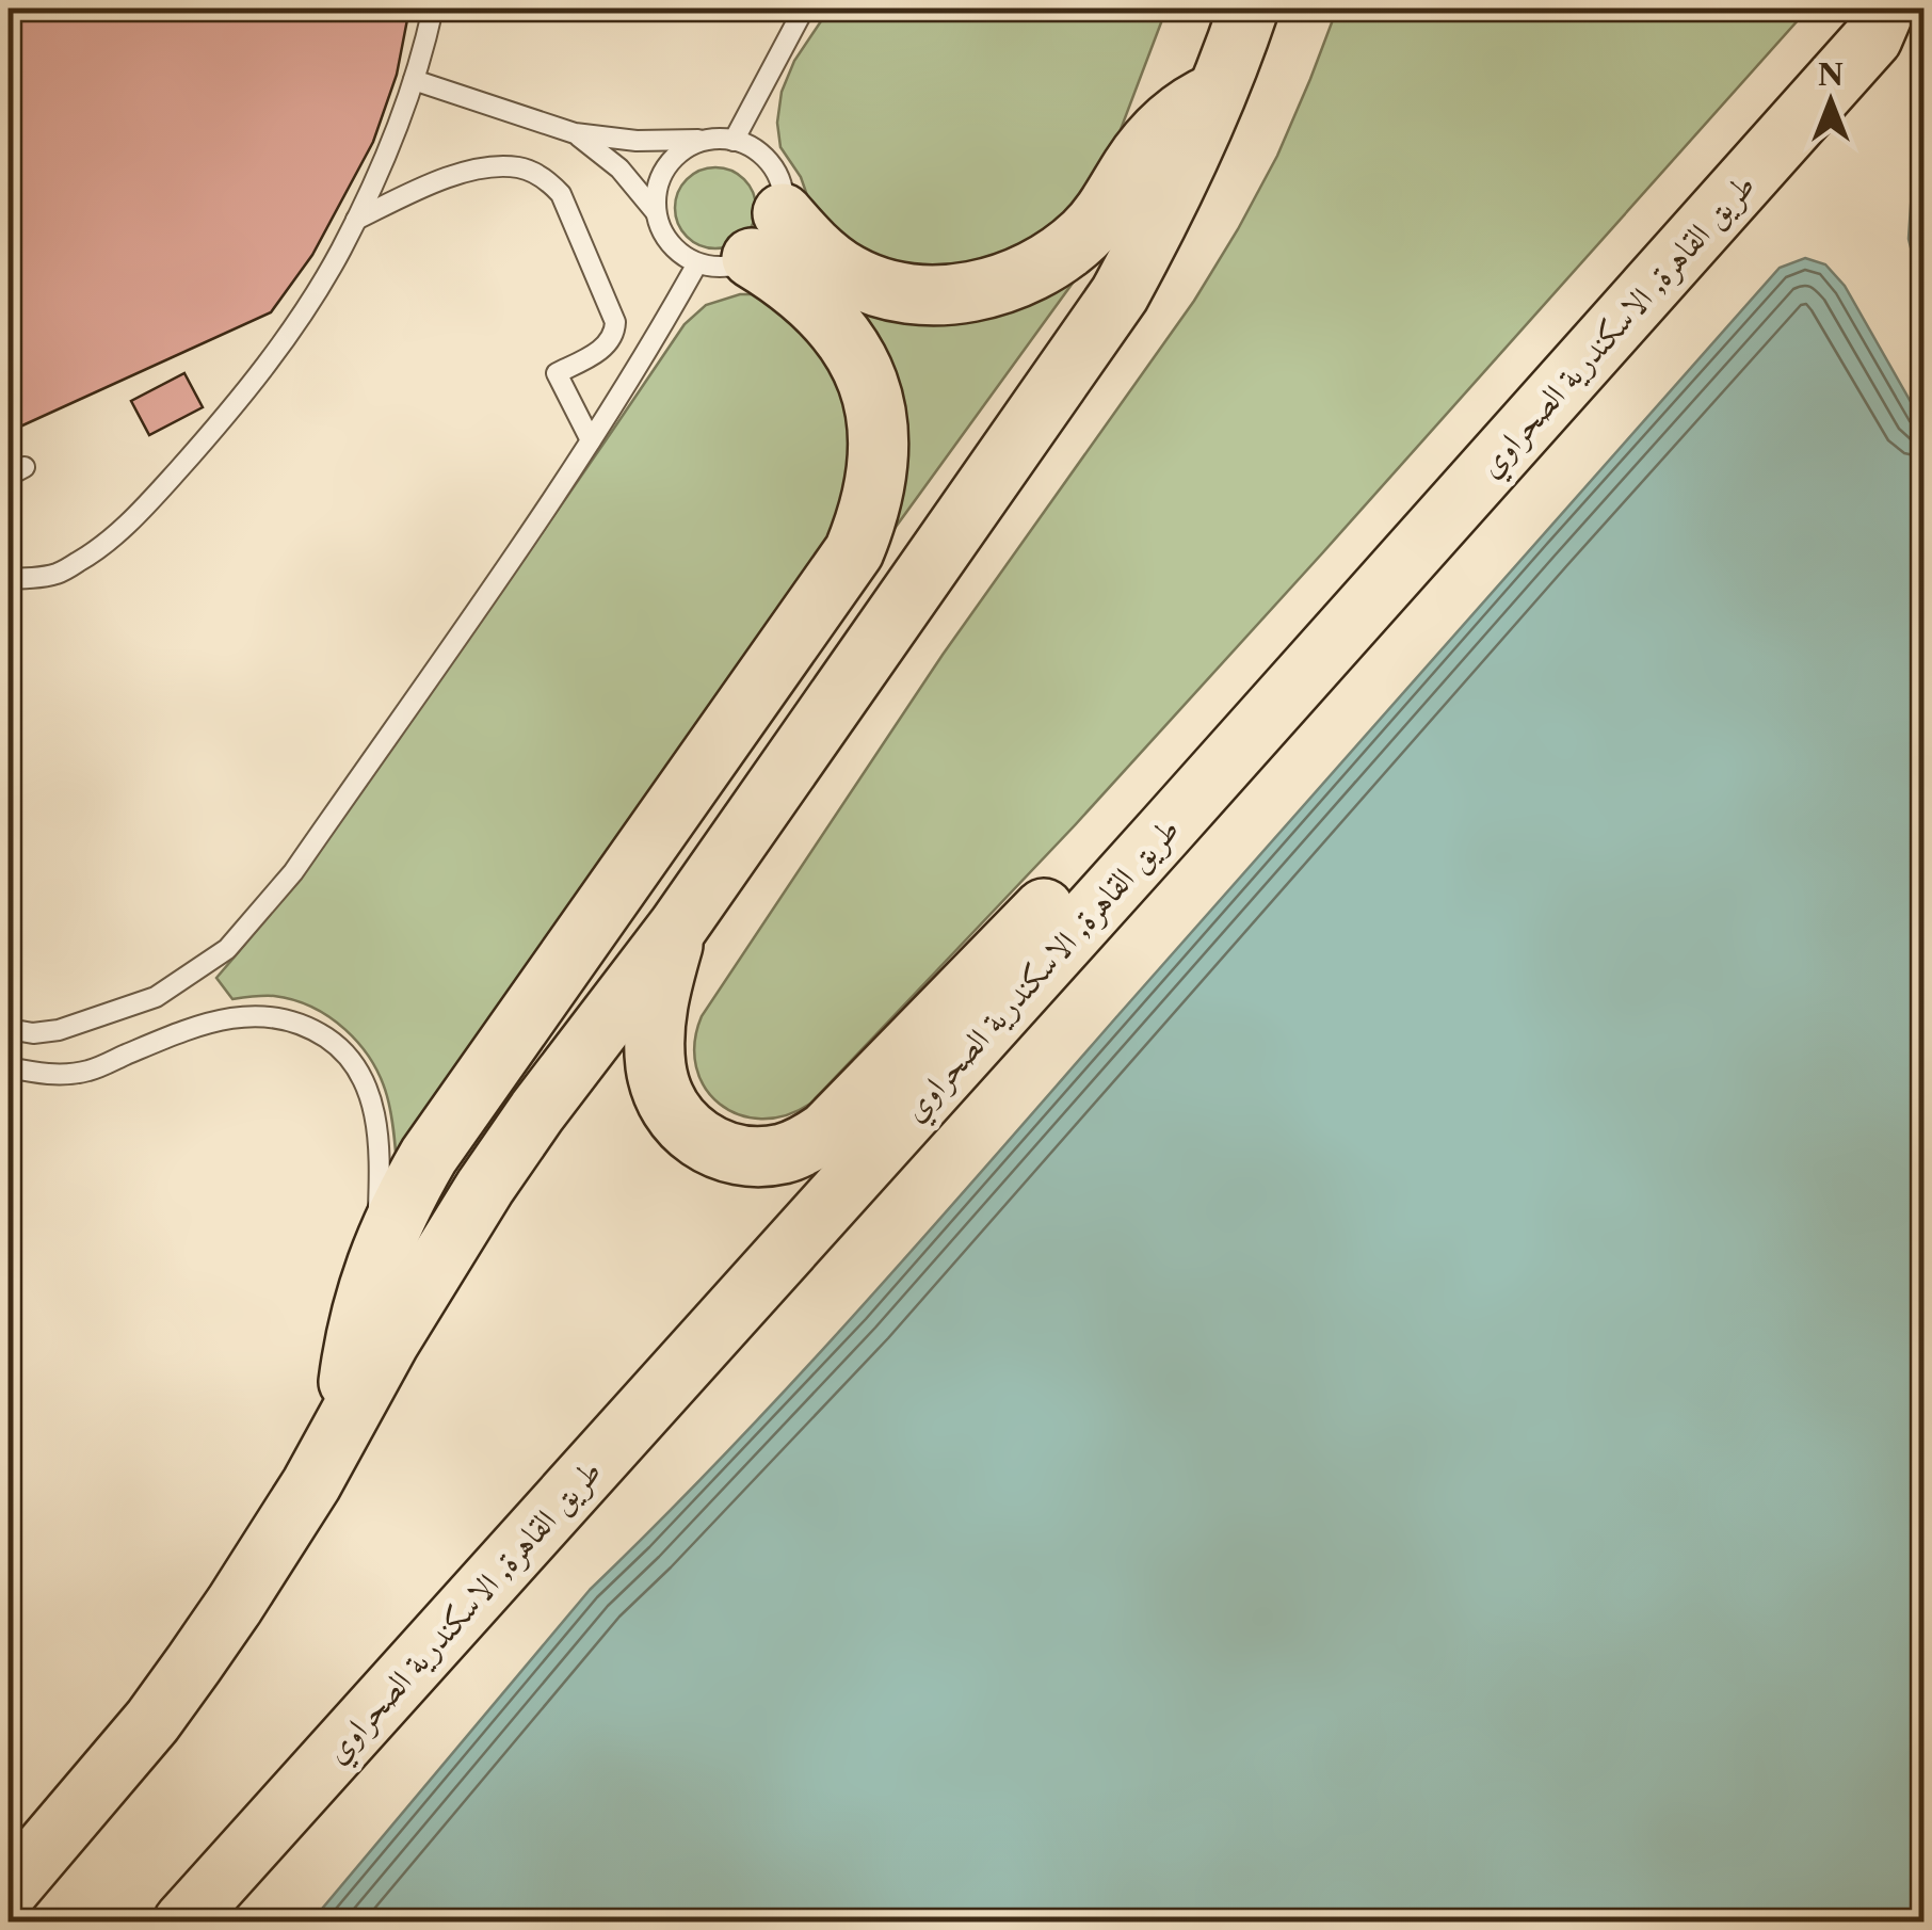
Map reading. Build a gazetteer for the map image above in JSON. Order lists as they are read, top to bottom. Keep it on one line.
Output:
{"streets":{"highway":["طريق القاهرة, الاسكندرية الصحراوي"]},"north":"top"}
